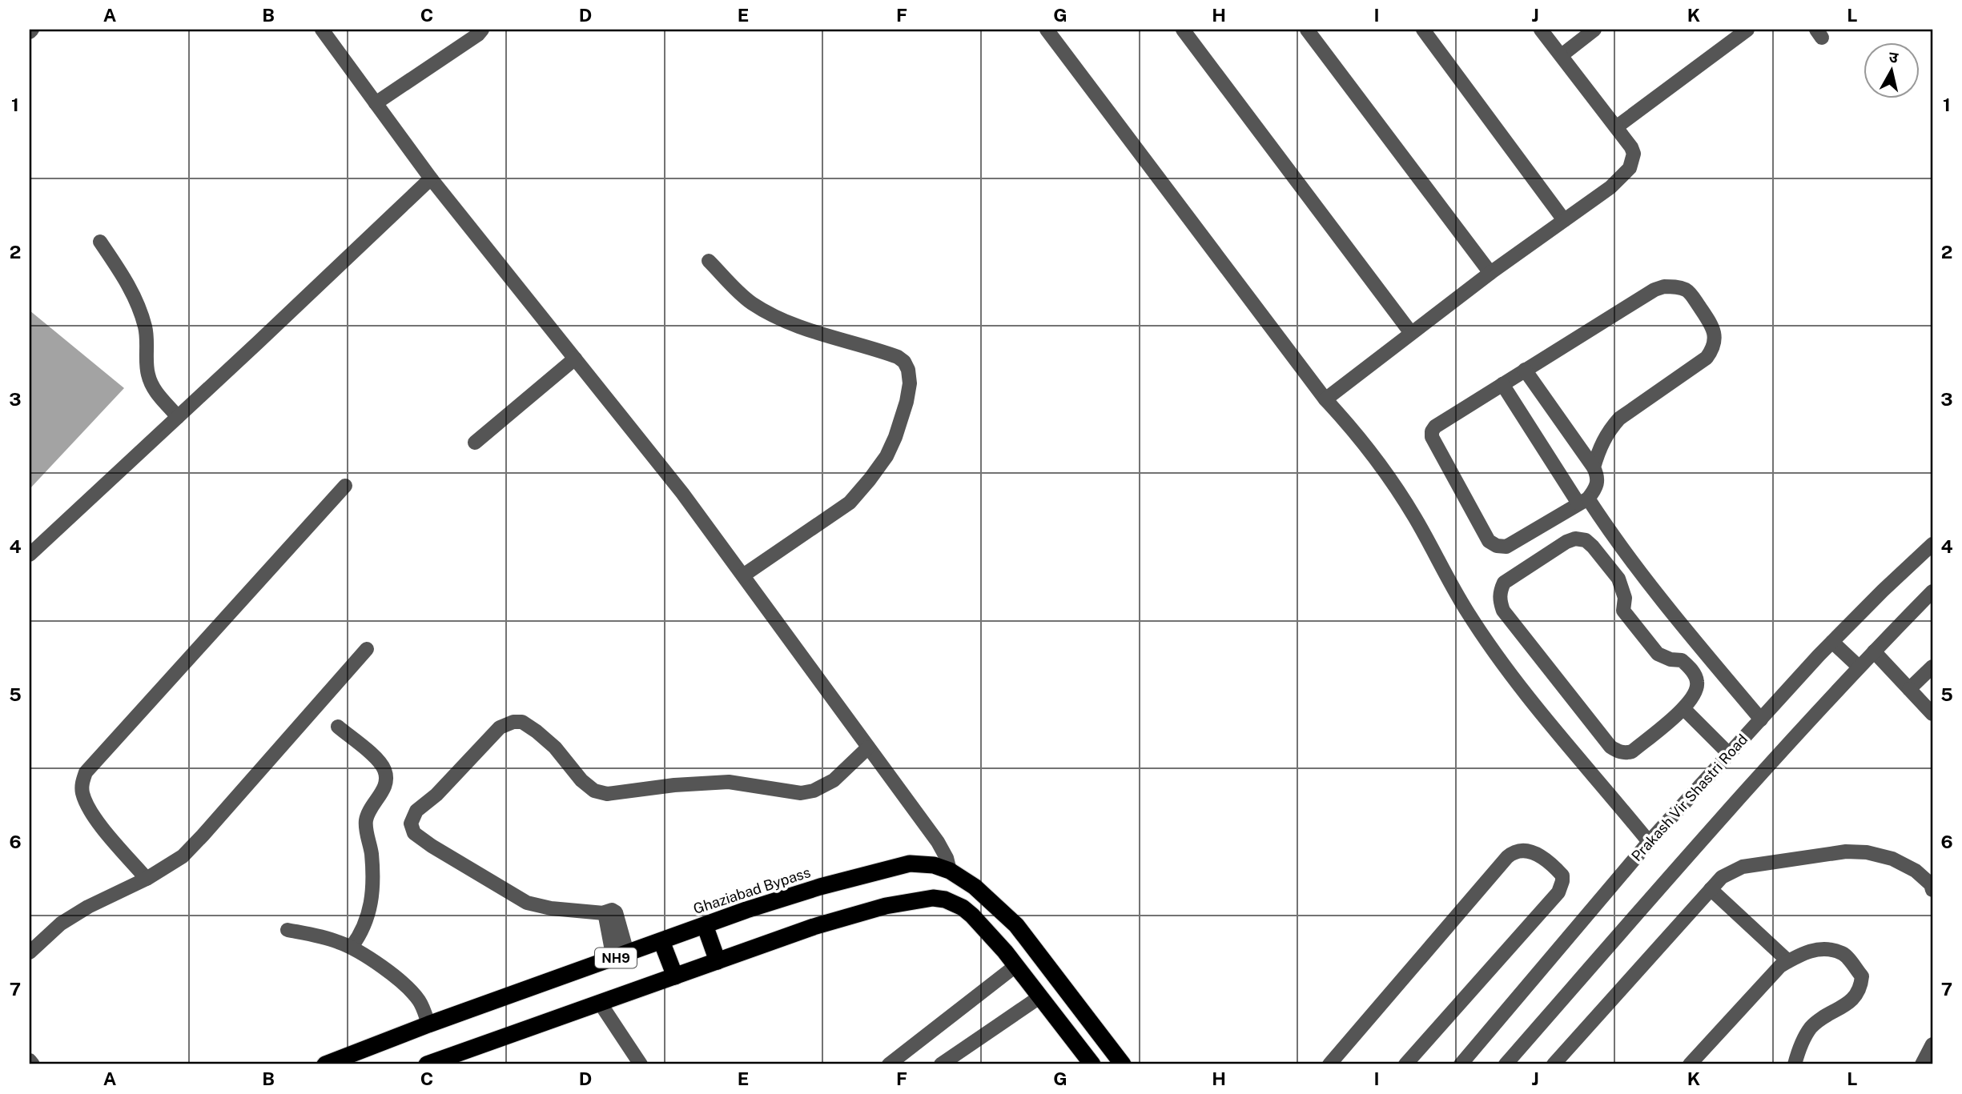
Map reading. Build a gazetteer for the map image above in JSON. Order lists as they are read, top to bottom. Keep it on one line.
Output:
{"streets":{"highway":["Ghaziabad Bypass","NH9"],"street":["Prakash Vir Shastri Road"]},"north":"top","grid":{"columns":["A","B","C","D","E","F","G","H","I","J","K","L"],"rows":["1","2","3","4","5","6","7"]}}
